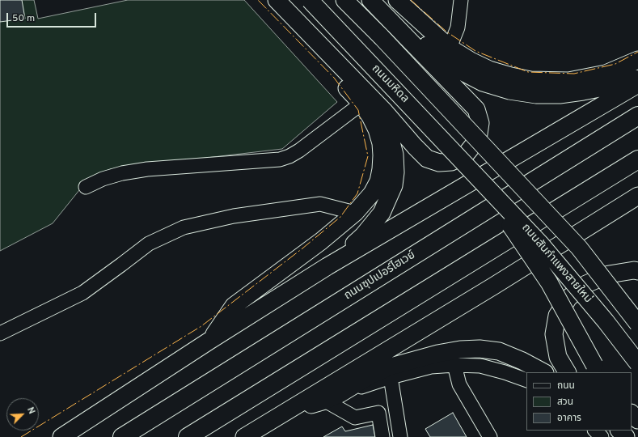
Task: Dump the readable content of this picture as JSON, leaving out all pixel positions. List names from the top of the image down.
{
  "streets": {
    "highway": ["ถนนซุปเปอร์ไฮเวย์"],
    "main road": ["ถนนมหิดล", "ถนนสันกำแพงสายใหม่"]
  },
  "crossings": [
    ["ถนนมหิดล", "ถนนสันกำแพงสายใหม่"]
  ],
  "legend": ["ถนน", "สวน", "อาคาร"],
  "scale_bar": "50 m",
  "north": "top right"
}
